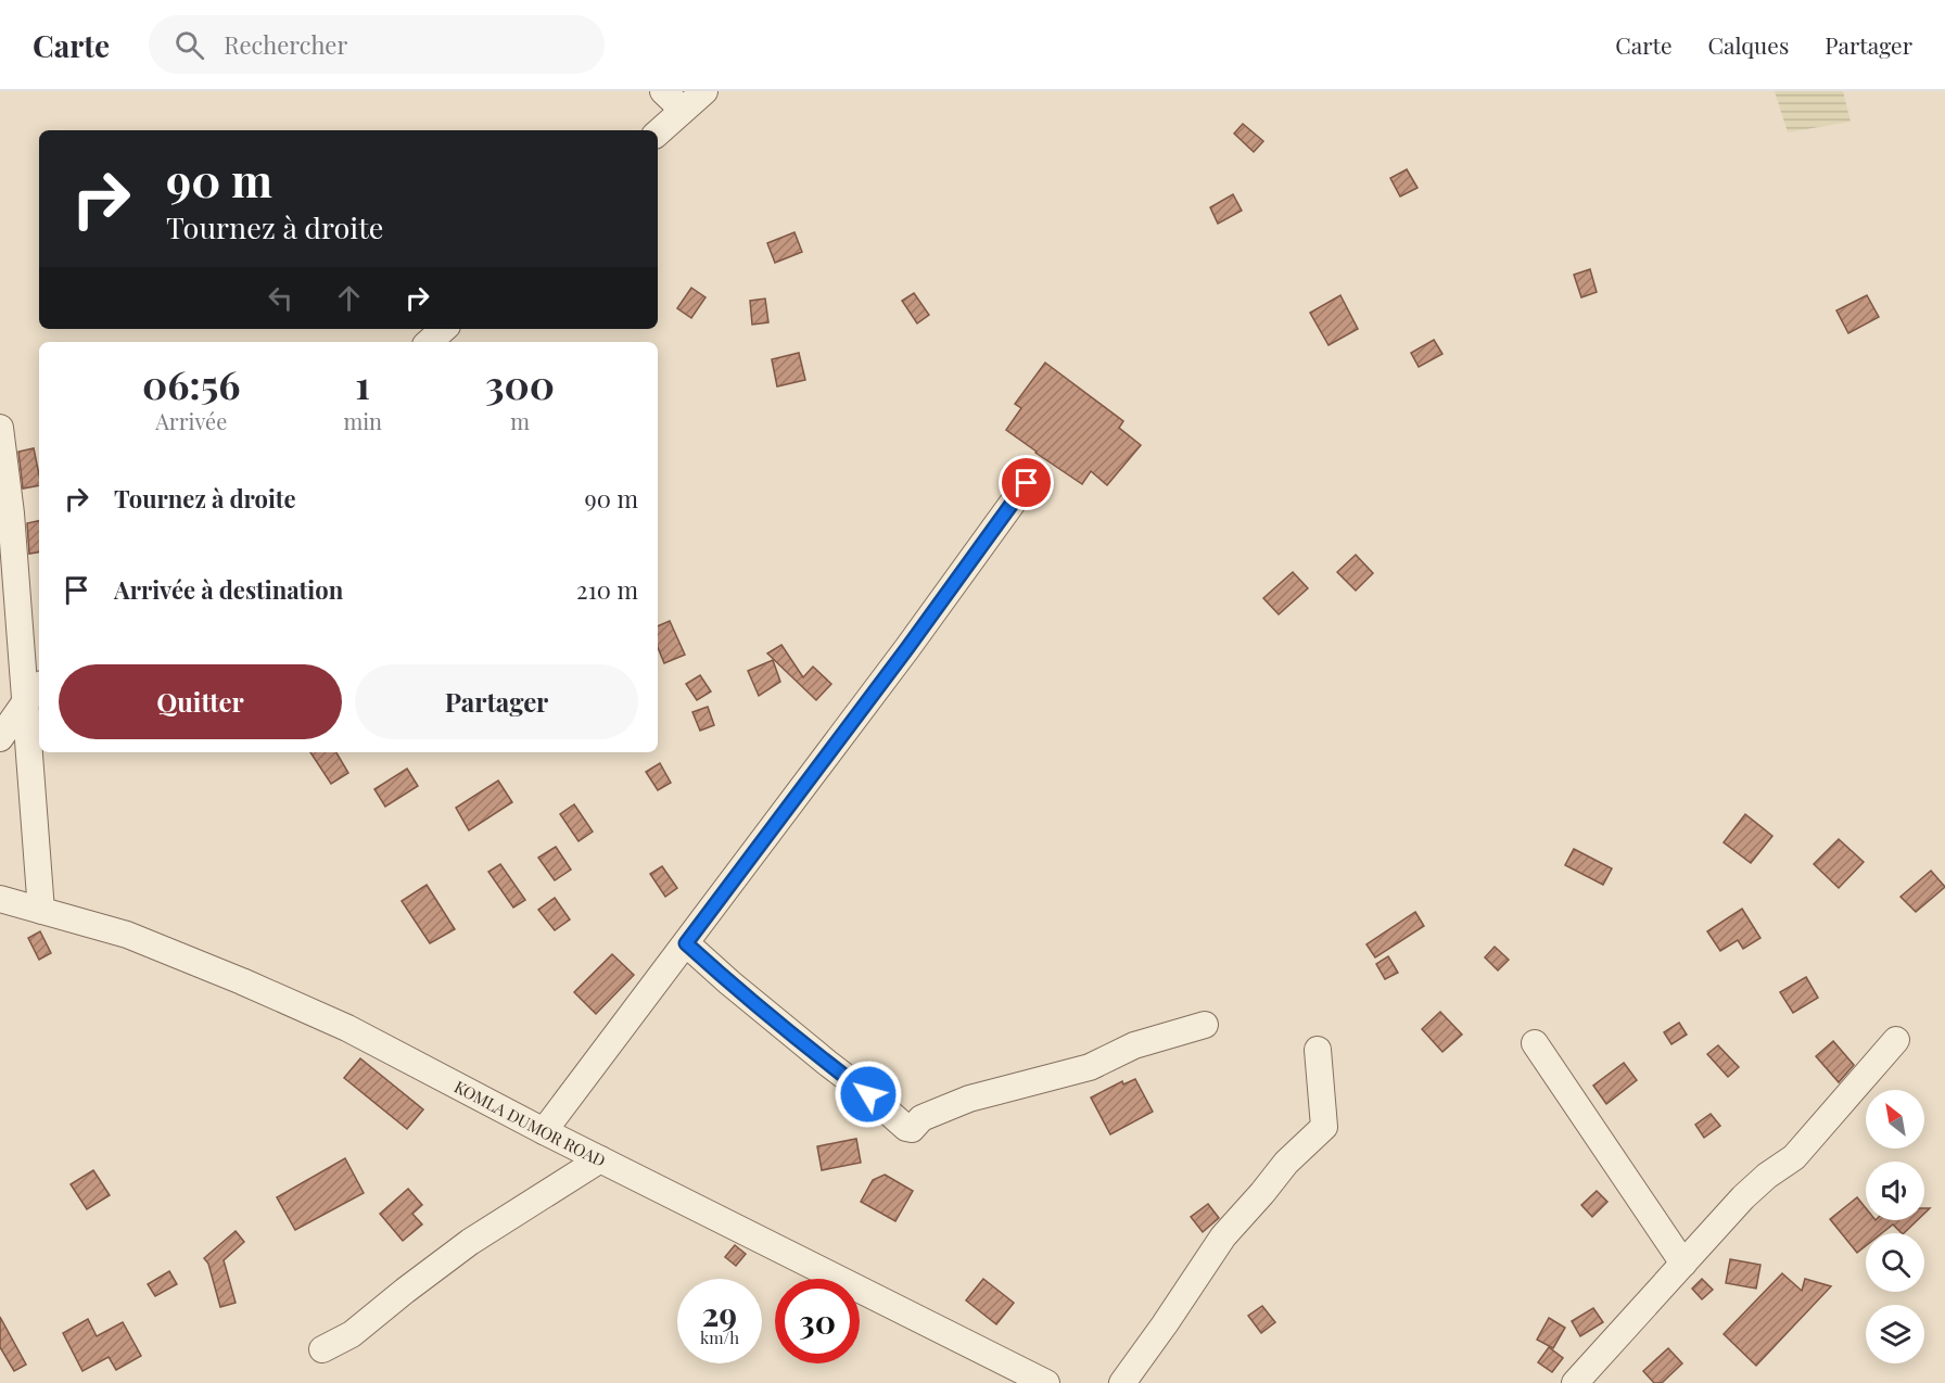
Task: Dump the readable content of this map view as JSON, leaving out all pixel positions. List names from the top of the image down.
{
  "streets": {
    "street": ["KOMLA DUMOR ROAD"]
  },
  "north": "top left",
  "page": {
    "header": "Carte",
    "search": "Rechercher",
    "nav": ["Carte", "Calques", "Partager"],
    "turn": ["90 m", "Tournez à droite"],
    "eta": [
      "06:56",
      "Arrivée",
      "1",
      "min",
      "300",
      "m"
    ],
    "list": [
      {
        "name": "Tournez à droite",
        "value": "90 m"
      },
      {
        "name": "Arrivée à destination",
        "value": "210 m"
      }
    ],
    "buttons": ["Quitter", "Partager"],
    "speed": "29 km/h",
    "limit": "30"
  }
}
